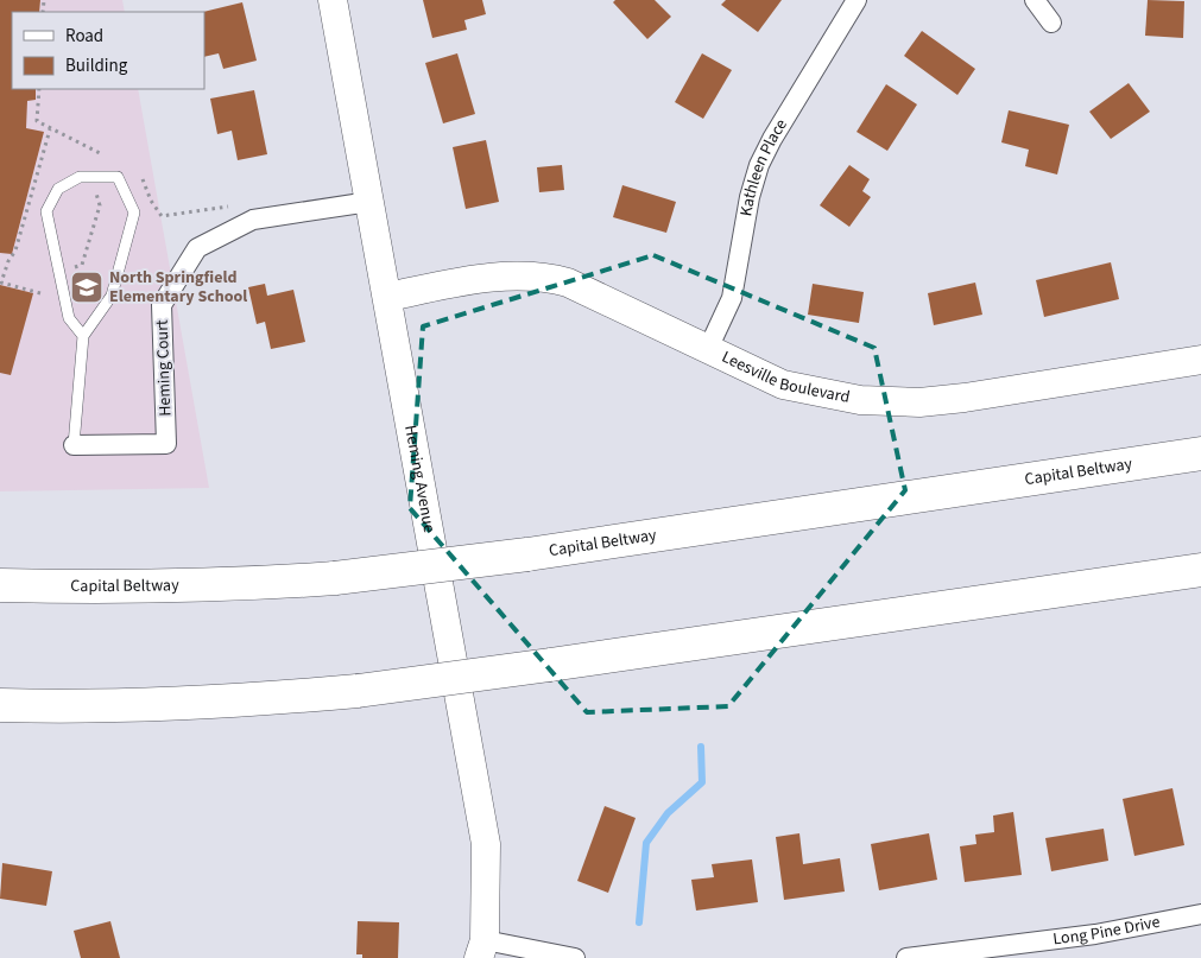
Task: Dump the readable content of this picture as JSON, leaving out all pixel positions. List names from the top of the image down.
{
  "streets": {
    "highway": ["Capital Beltway"],
    "street": [
      "Kathleen Place",
      "Heming Court",
      "Leesville Boulevard",
      "Heming Avenue",
      "Long Pine Drive"
    ]
  },
  "crossings": [
    ["Kathleen Place", "Leesville Boulevard"],
    ["Heming Court", "Heming Avenue"],
    ["Leesville Boulevard", "Heming Avenue"]
  ],
  "places": {
    "school or university": ["North Springfield Elementary School"]
  },
  "legend": ["Road", "Building"]
}
